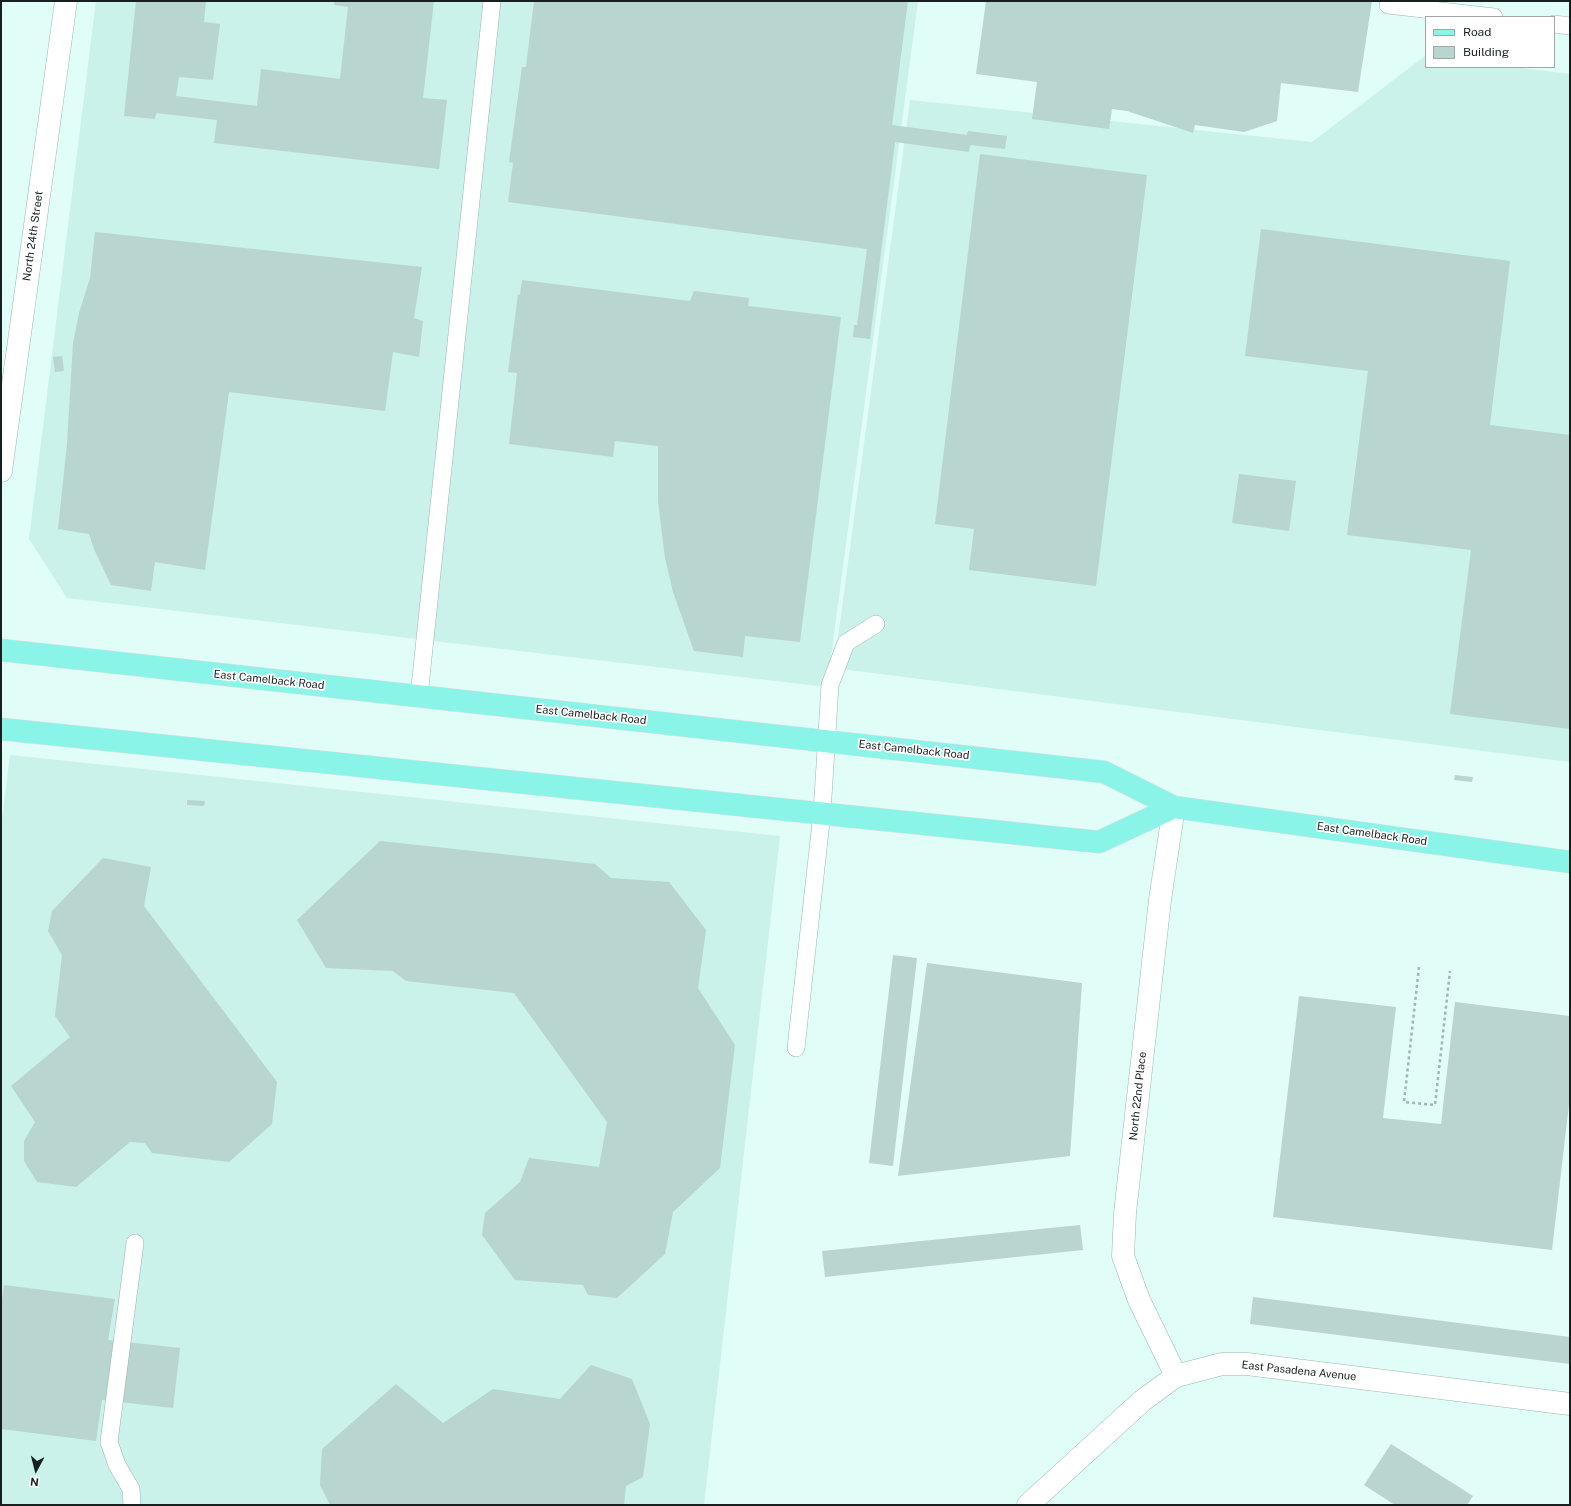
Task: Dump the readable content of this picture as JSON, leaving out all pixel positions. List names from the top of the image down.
{
  "streets": {
    "main road": ["East Camelback Road"],
    "street": ["North 24th Street", "North 22nd Place", "East Pasadena Avenue"]
  },
  "crossings": [
    ["East Camelback Road", "North 22nd Place"],
    ["North 22nd Place", "East Pasadena Avenue"]
  ],
  "legend": ["Road", "Building"],
  "north": "bottom"
}
